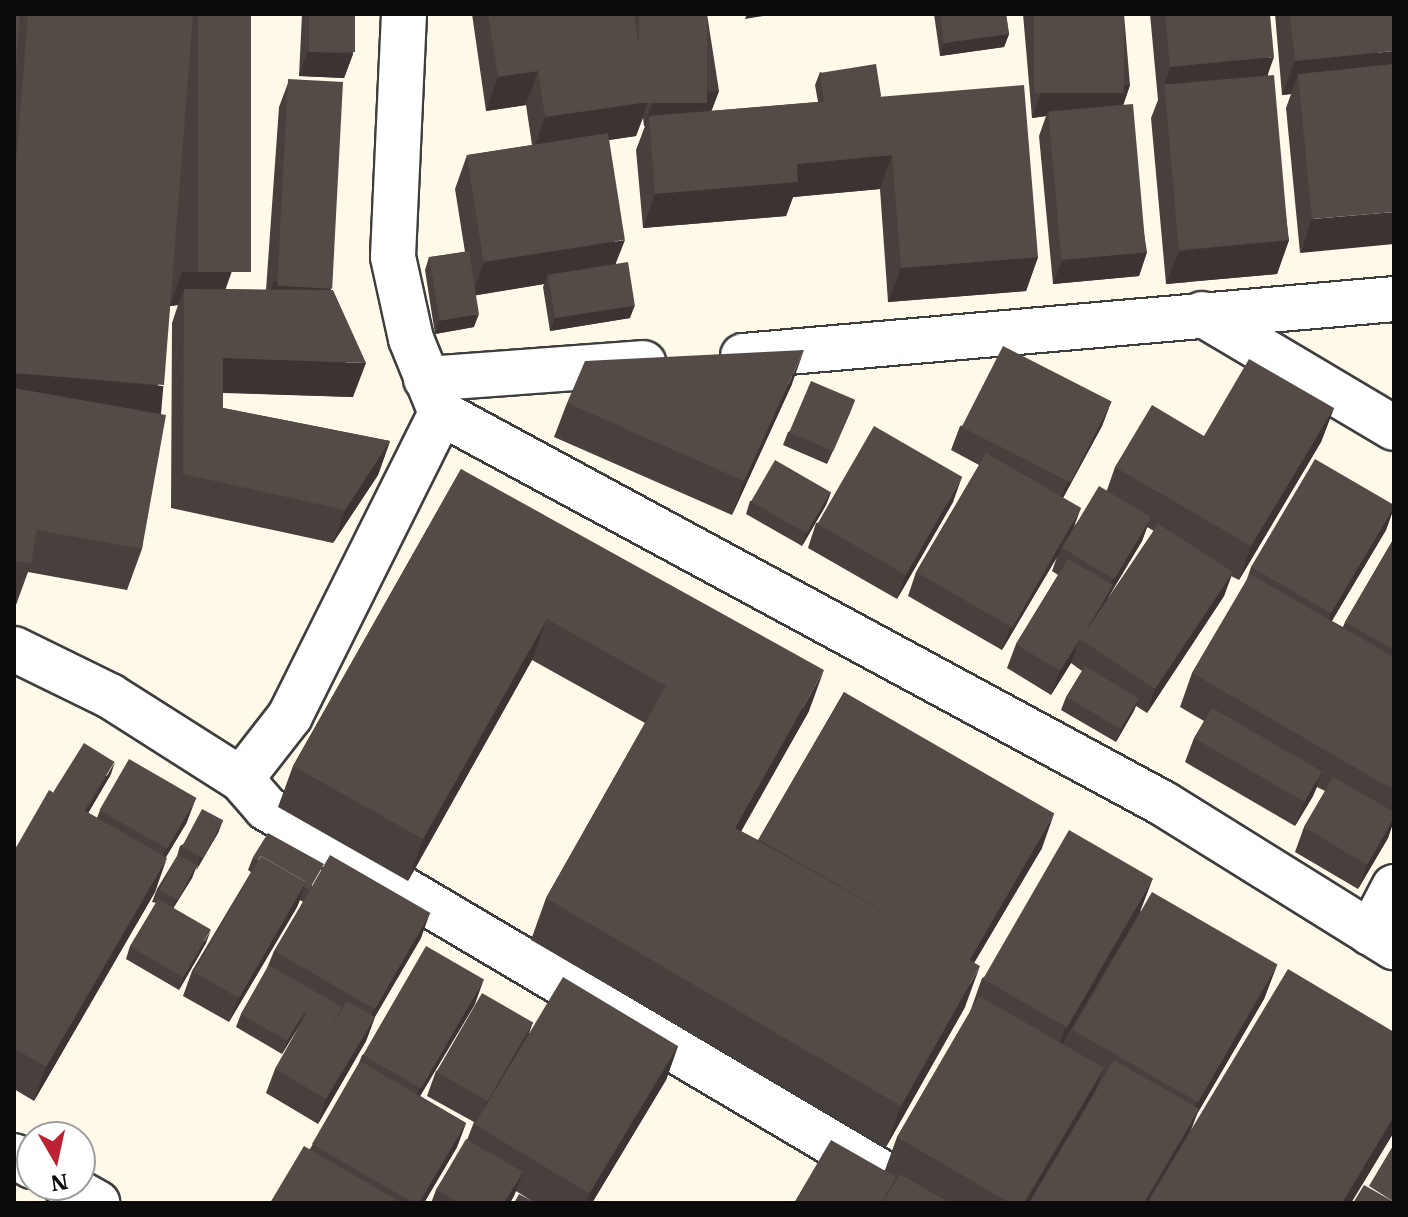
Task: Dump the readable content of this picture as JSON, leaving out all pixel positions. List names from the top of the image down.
{
  "north": "bottom"
}
